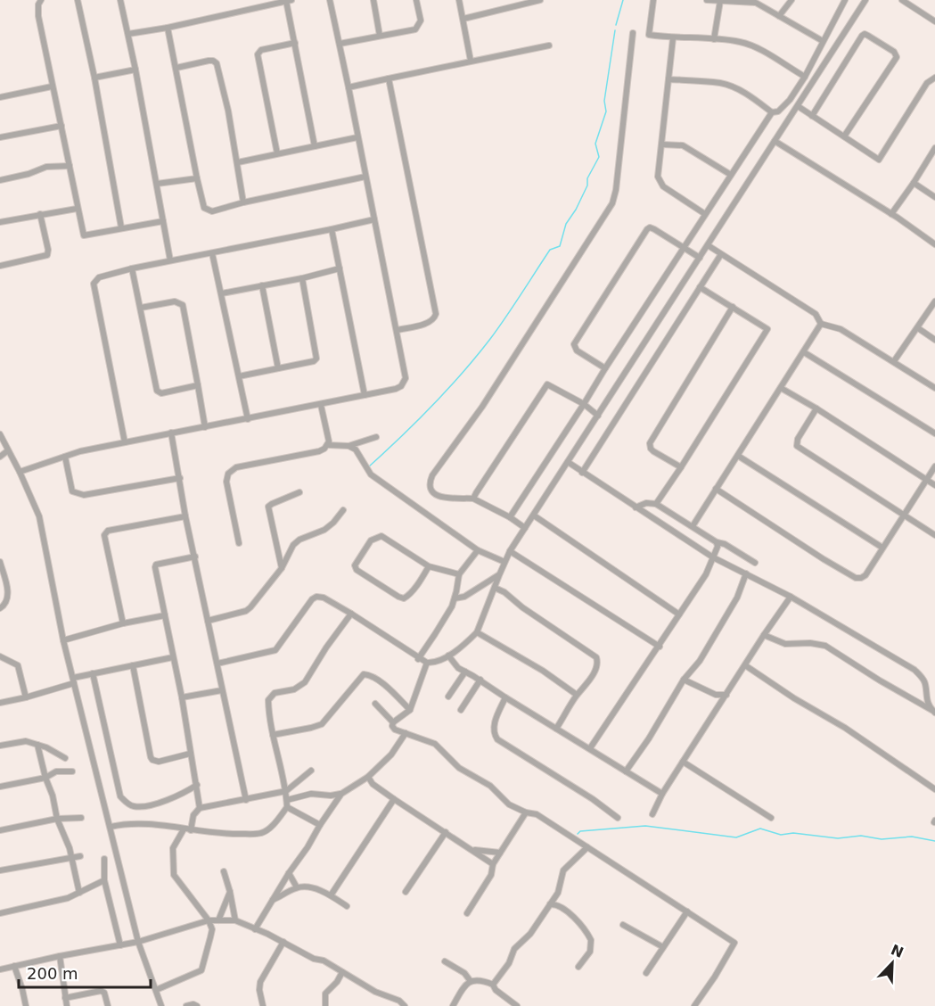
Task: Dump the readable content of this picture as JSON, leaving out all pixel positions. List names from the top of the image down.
{
  "scale_bar": "200 m",
  "north": "top right"
}
